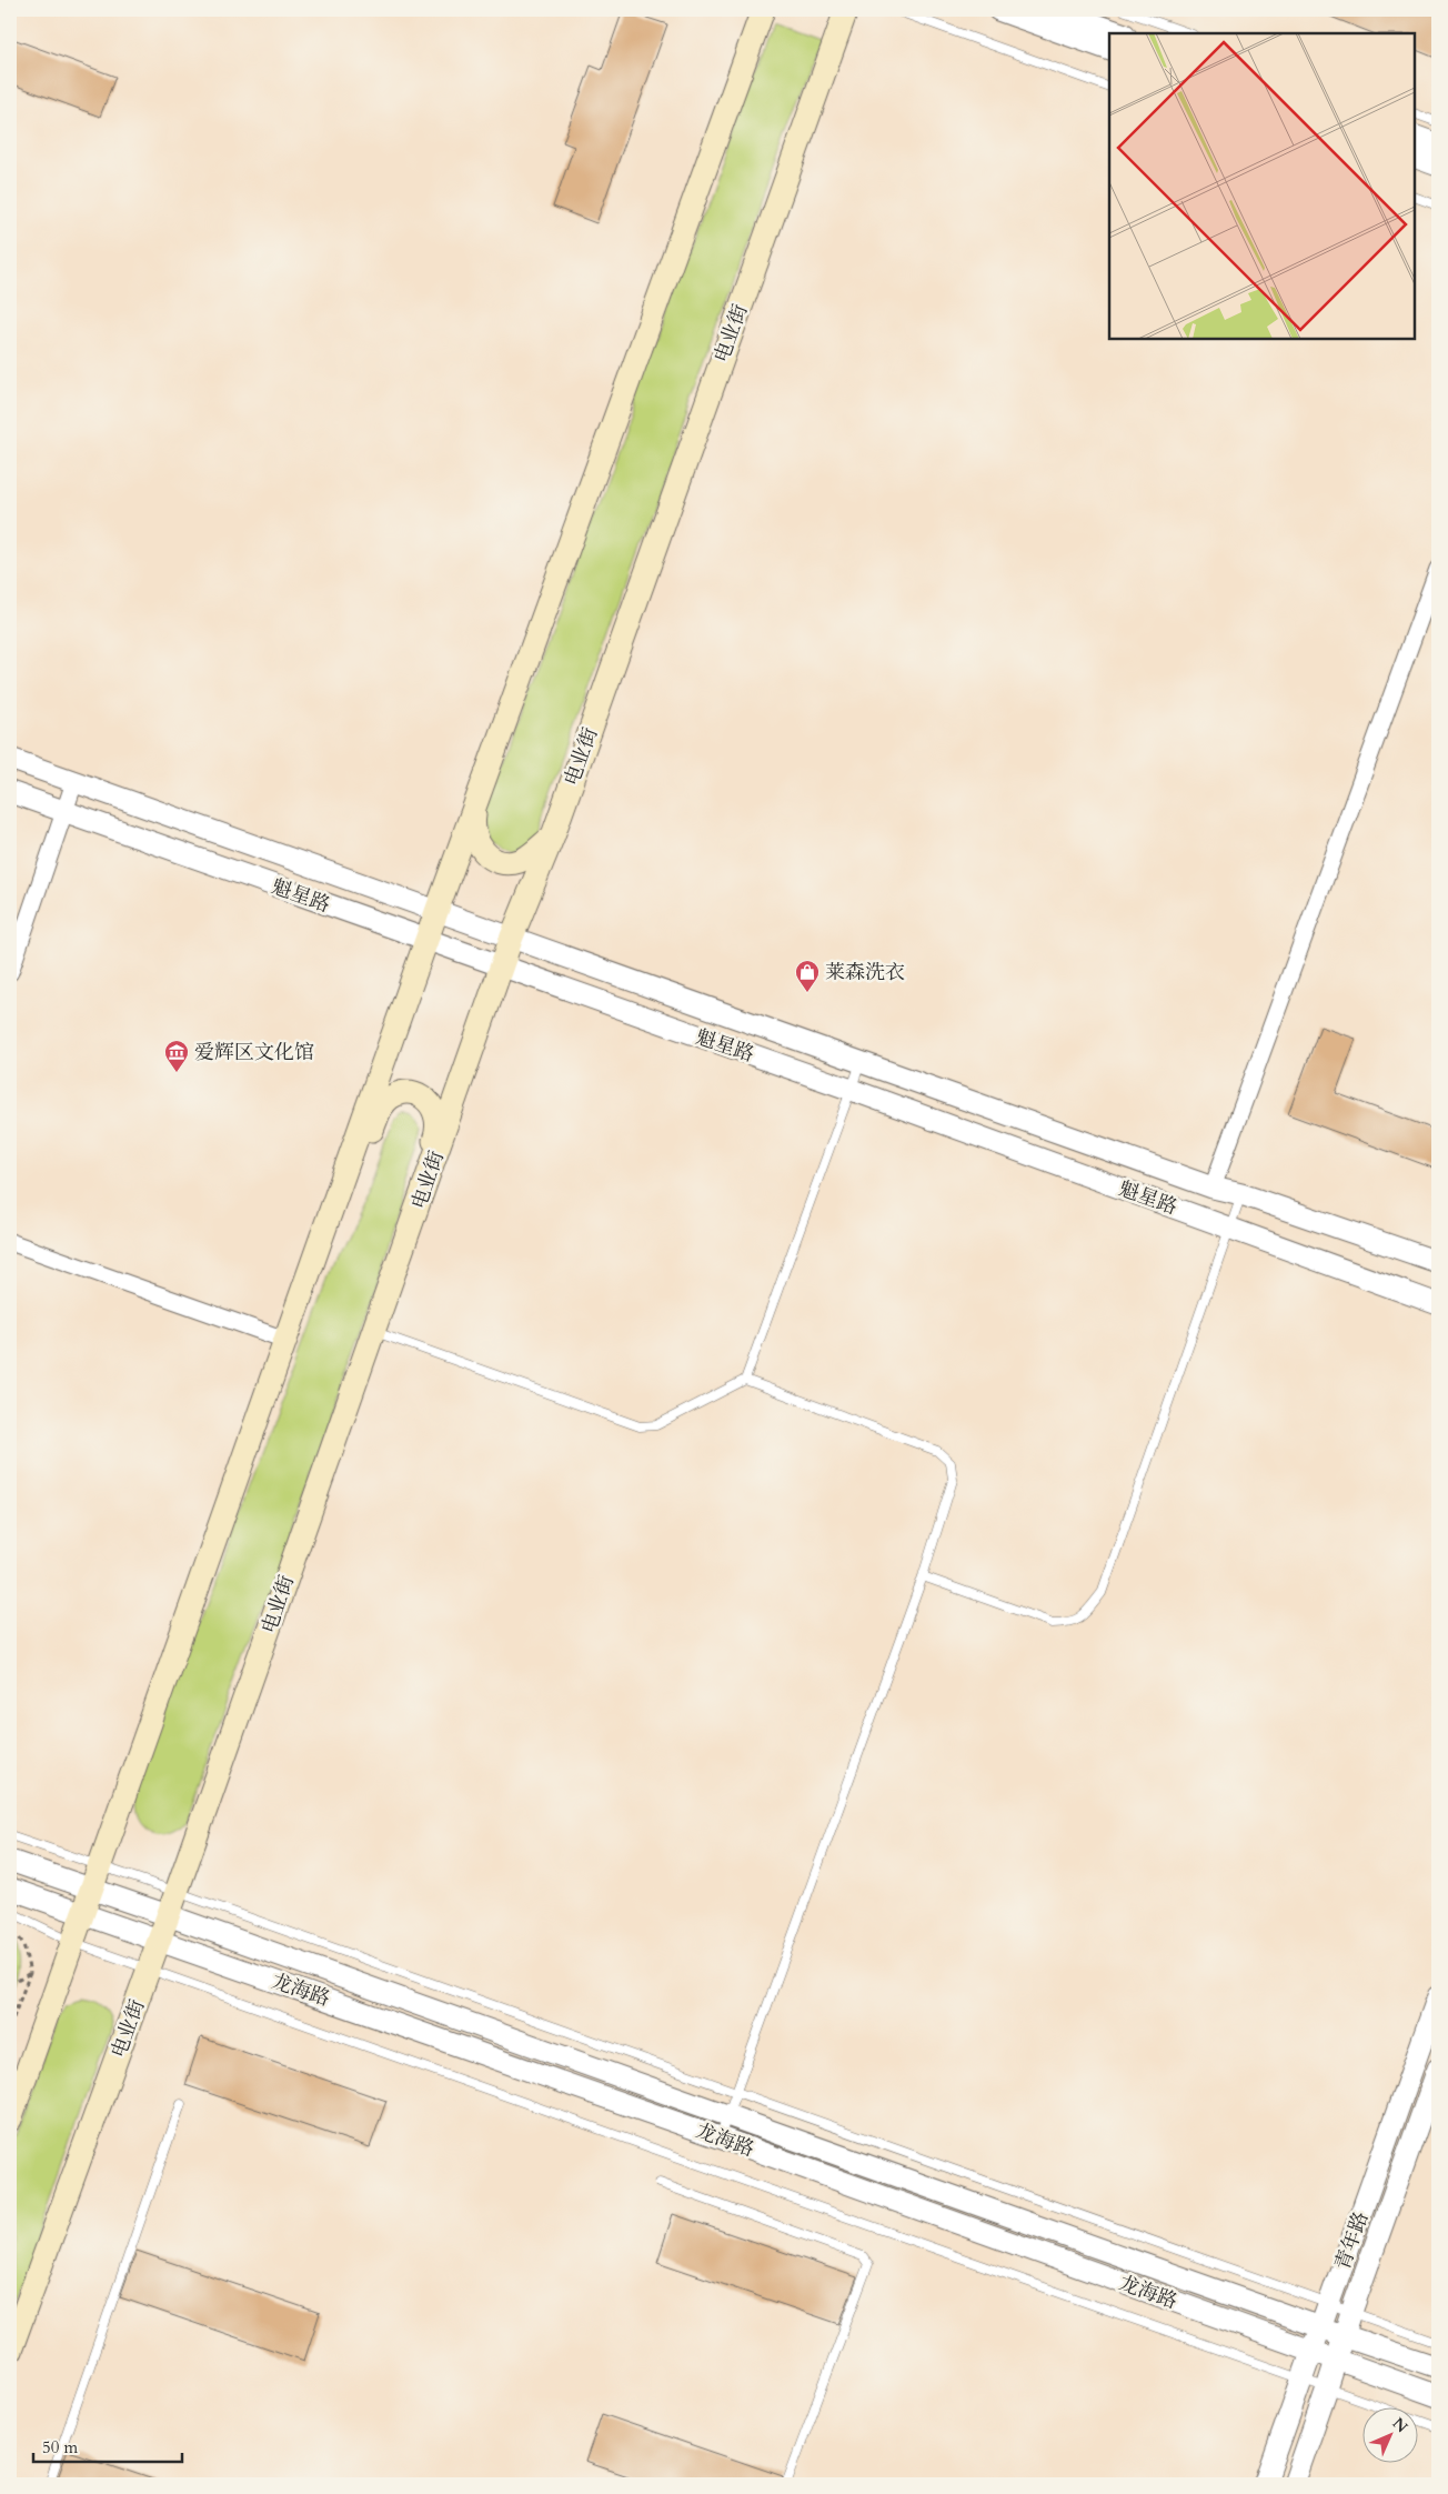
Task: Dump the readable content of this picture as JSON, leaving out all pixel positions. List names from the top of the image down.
{
  "streets": {
    "main road": ["电业街"],
    "street": ["魁星路", "龙海路", "青年路"]
  },
  "crossings": [
    ["电业街", "魁星路"],
    ["电业街", "龙海路"],
    ["龙海路", "青年路"]
  ],
  "places": {
    "shop": ["莱森洗衣"],
    "museum": ["爱辉区文化馆"]
  },
  "scale_bar": "50 m",
  "north": "top right"
}
